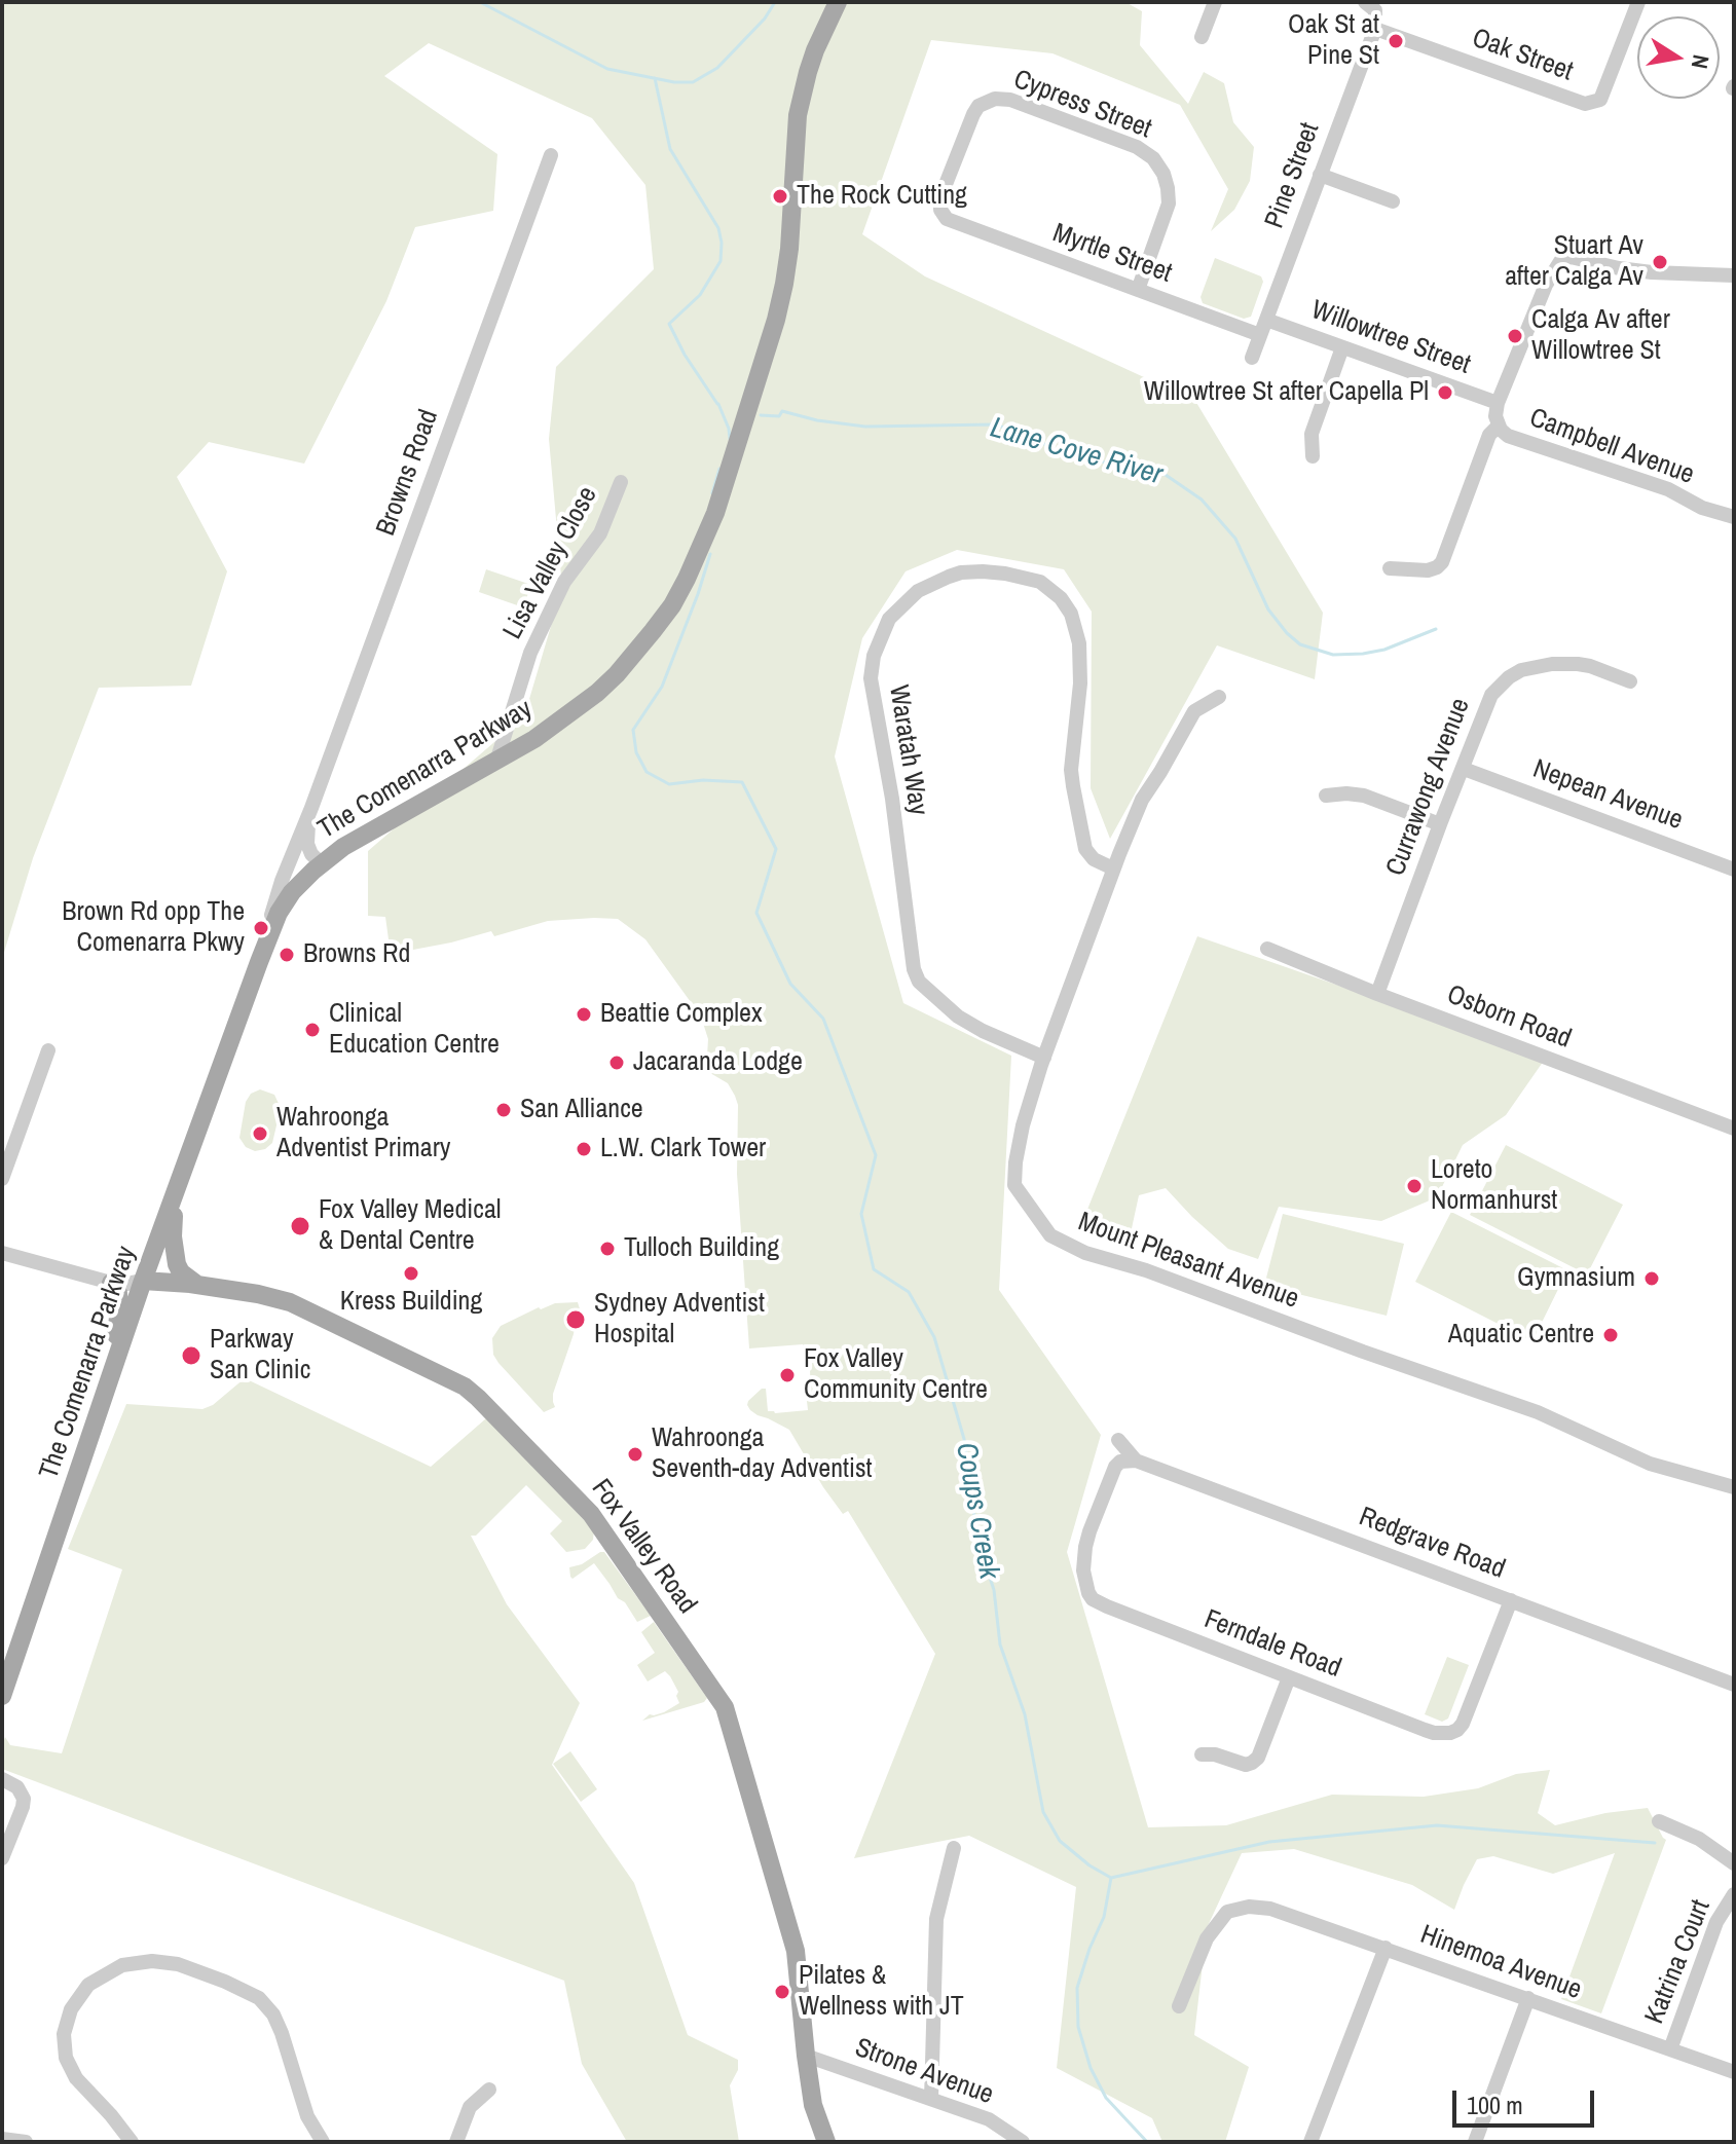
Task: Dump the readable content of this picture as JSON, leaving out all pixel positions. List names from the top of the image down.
{
  "streets": {
    "main road": ["The Comenarra Parkway", "Fox Valley Road"],
    "street": [
      "Oak Street",
      "Cypress Street",
      "Pine Street",
      "Myrtle Street",
      "Willowtree Street",
      "Campbell Avenue",
      "Browns Road",
      "Lisa Valley Close",
      "Waratah Way",
      "Currawong Avenue",
      "Nepean Avenue",
      "Osborn Road",
      "Mount Pleasant Avenue",
      "Redgrave Road",
      "Ferndale Road",
      "Katrina Court",
      "Hinemoa Avenue",
      "Strone Avenue"
    ]
  },
  "crossings": [
    ["Oak Street", "Pine Street"],
    ["Cypress Street", "Myrtle Street"],
    ["Pine Street", "Myrtle Street"],
    ["Pine Street", "Willowtree Street"],
    ["Willowtree Street", "Campbell Avenue"],
    ["Browns Road", "The Comenarra Parkway"],
    ["Lisa Valley Close", "The Comenarra Parkway"],
    ["Waratah Way", "Mount Pleasant Avenue"],
    ["The Comenarra Parkway", "Fox Valley Road"],
    ["Currawong Avenue", "Nepean Avenue"],
    ["Currawong Avenue", "Osborn Road"],
    ["Redgrave Road", "Ferndale Road"],
    ["Fox Valley Road", "Strone Avenue"],
    ["Katrina Court", "Hinemoa Avenue"]
  ],
  "water": ["Lane Cove River", "Coups Creek"],
  "places": [
    "Oak St at Pine St",
    "The Rock Cutting",
    "Stuart Av after Calga Av",
    "Calga Av after Willowtree St",
    "Willowtree St after Capella Pl",
    "Brown Rd opp The Comenarra Pkwy",
    "Browns Rd",
    "Beattie Complex",
    "Clinical Education Centre",
    "Jacaranda Lodge",
    "San Alliance",
    "Wahroonga Adventist Primary",
    "L.W. Clark Tower",
    "Loreto Normanhurst",
    "Fox Valley Medical & Dental Centre",
    "Tulloch Building",
    "Kress Building",
    "Gymnasium",
    "Sydney Adventist Hospital",
    "Aquatic Centre",
    "Parkway San Clinic",
    "Fox Valley Community Centre",
    "Wahroonga Seventh-day Adventist",
    "Pilates & Wellness with JT"
  ],
  "scale_bar": "100 m",
  "north": "right"
}
